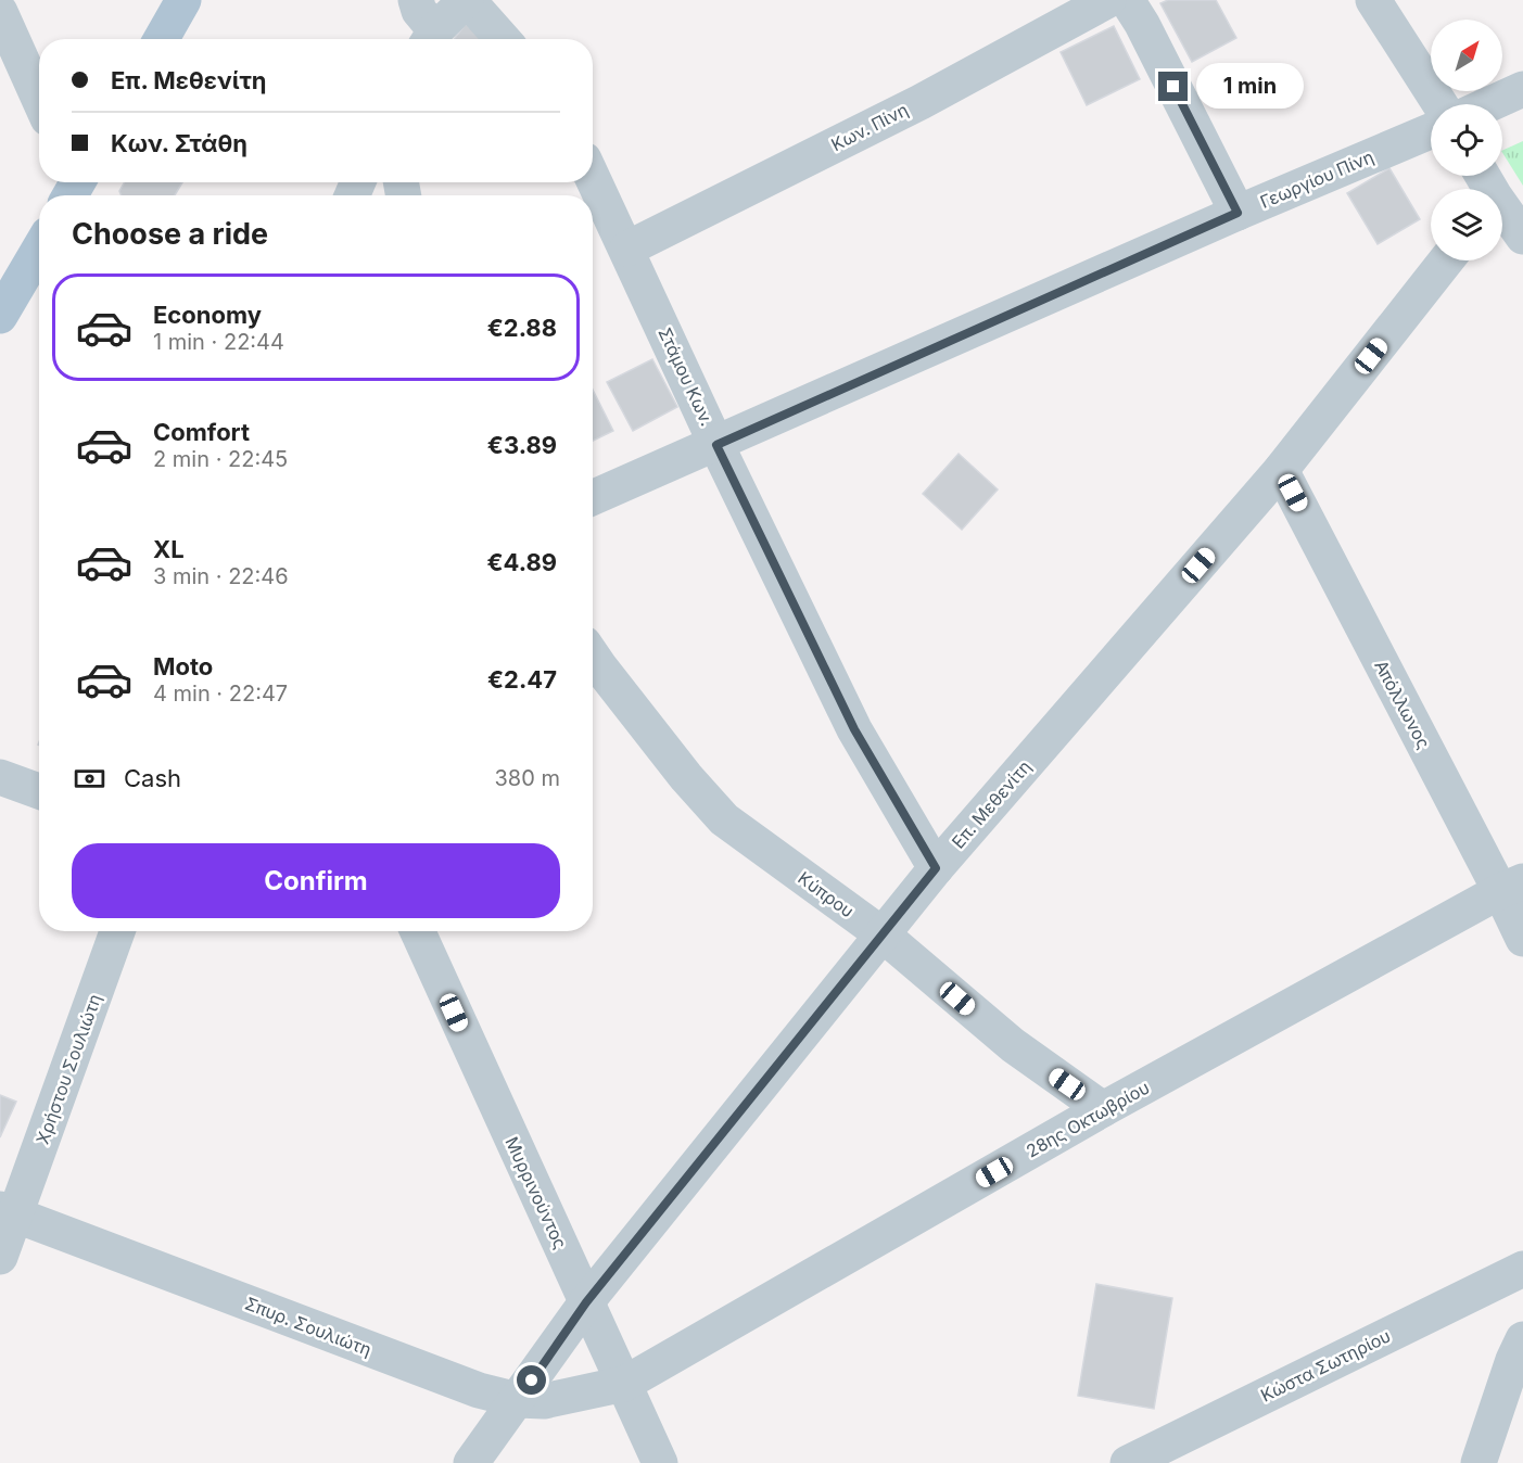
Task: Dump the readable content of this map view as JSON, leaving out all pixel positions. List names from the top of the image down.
{
  "streets": {
    "street": [
      "Κων. Πίνη",
      "Γεωργίου Πίνη",
      "Στάμου Κων.",
      "Απόλλωνος",
      "Επ. Μεθενίτη",
      "Κύπρου",
      "Χρήστου Σουλιώτη",
      "28ης Οκτωβρίου",
      "Μυρρινούντος",
      "Σπυρ. Σουλιώτη",
      "Κώστα Σωτηρίου"
    ]
  },
  "crossings": [
    ["Κων. Πίνη", "Στάμου Κων."],
    ["Γεωργίου Πίνη", "Στάμου Κων."],
    ["Στάμου Κων.", "Επ. Μεθενίτη"],
    ["Απόλλωνος", "Επ. Μεθενίτη"],
    ["Απόλλωνος", "28ης Οκτωβρίου"],
    ["Επ. Μεθενίτη", "Κύπρου"],
    ["Επ. Μεθενίτη", "Μυρρινούντος"],
    ["Επ. Μεθενίτη", "Σπυρ. Σουλιώτη"],
    ["Κύπρου", "28ης Οκτωβρίου"],
    ["Χρήστου Σουλιώτη", "Σπυρ. Σουλιώτη"],
    ["28ης Οκτωβρίου", "Μυρρινούντος"],
    ["28ης Οκτωβρίου", "Σπυρ. Σουλιώτη"],
    ["Μυρρινούντος", "Σπυρ. Σουλιώτη"]
  ],
  "north": "top right",
  "page": {
    "banner": ["Επ. Μεθενίτη", "Κων. Στάθη"],
    "bubble": "1 min",
    "heading": "Choose a ride",
    "list": [
      {
        "name": "Economy",
        "note": "1 min · 22:44",
        "value": "€2.88"
      },
      {
        "name": "Comfort",
        "note": "2 min · 22:45",
        "value": "€3.89"
      },
      {
        "name": "XL",
        "note": "3 min · 22:46",
        "value": "€4.89"
      },
      {
        "name": "Moto",
        "note": "4 min · 22:47",
        "value": "€2.47"
      }
    ],
    "pay": ["Cash", "380 m"],
    "buttons": "Confirm"
  }
}
